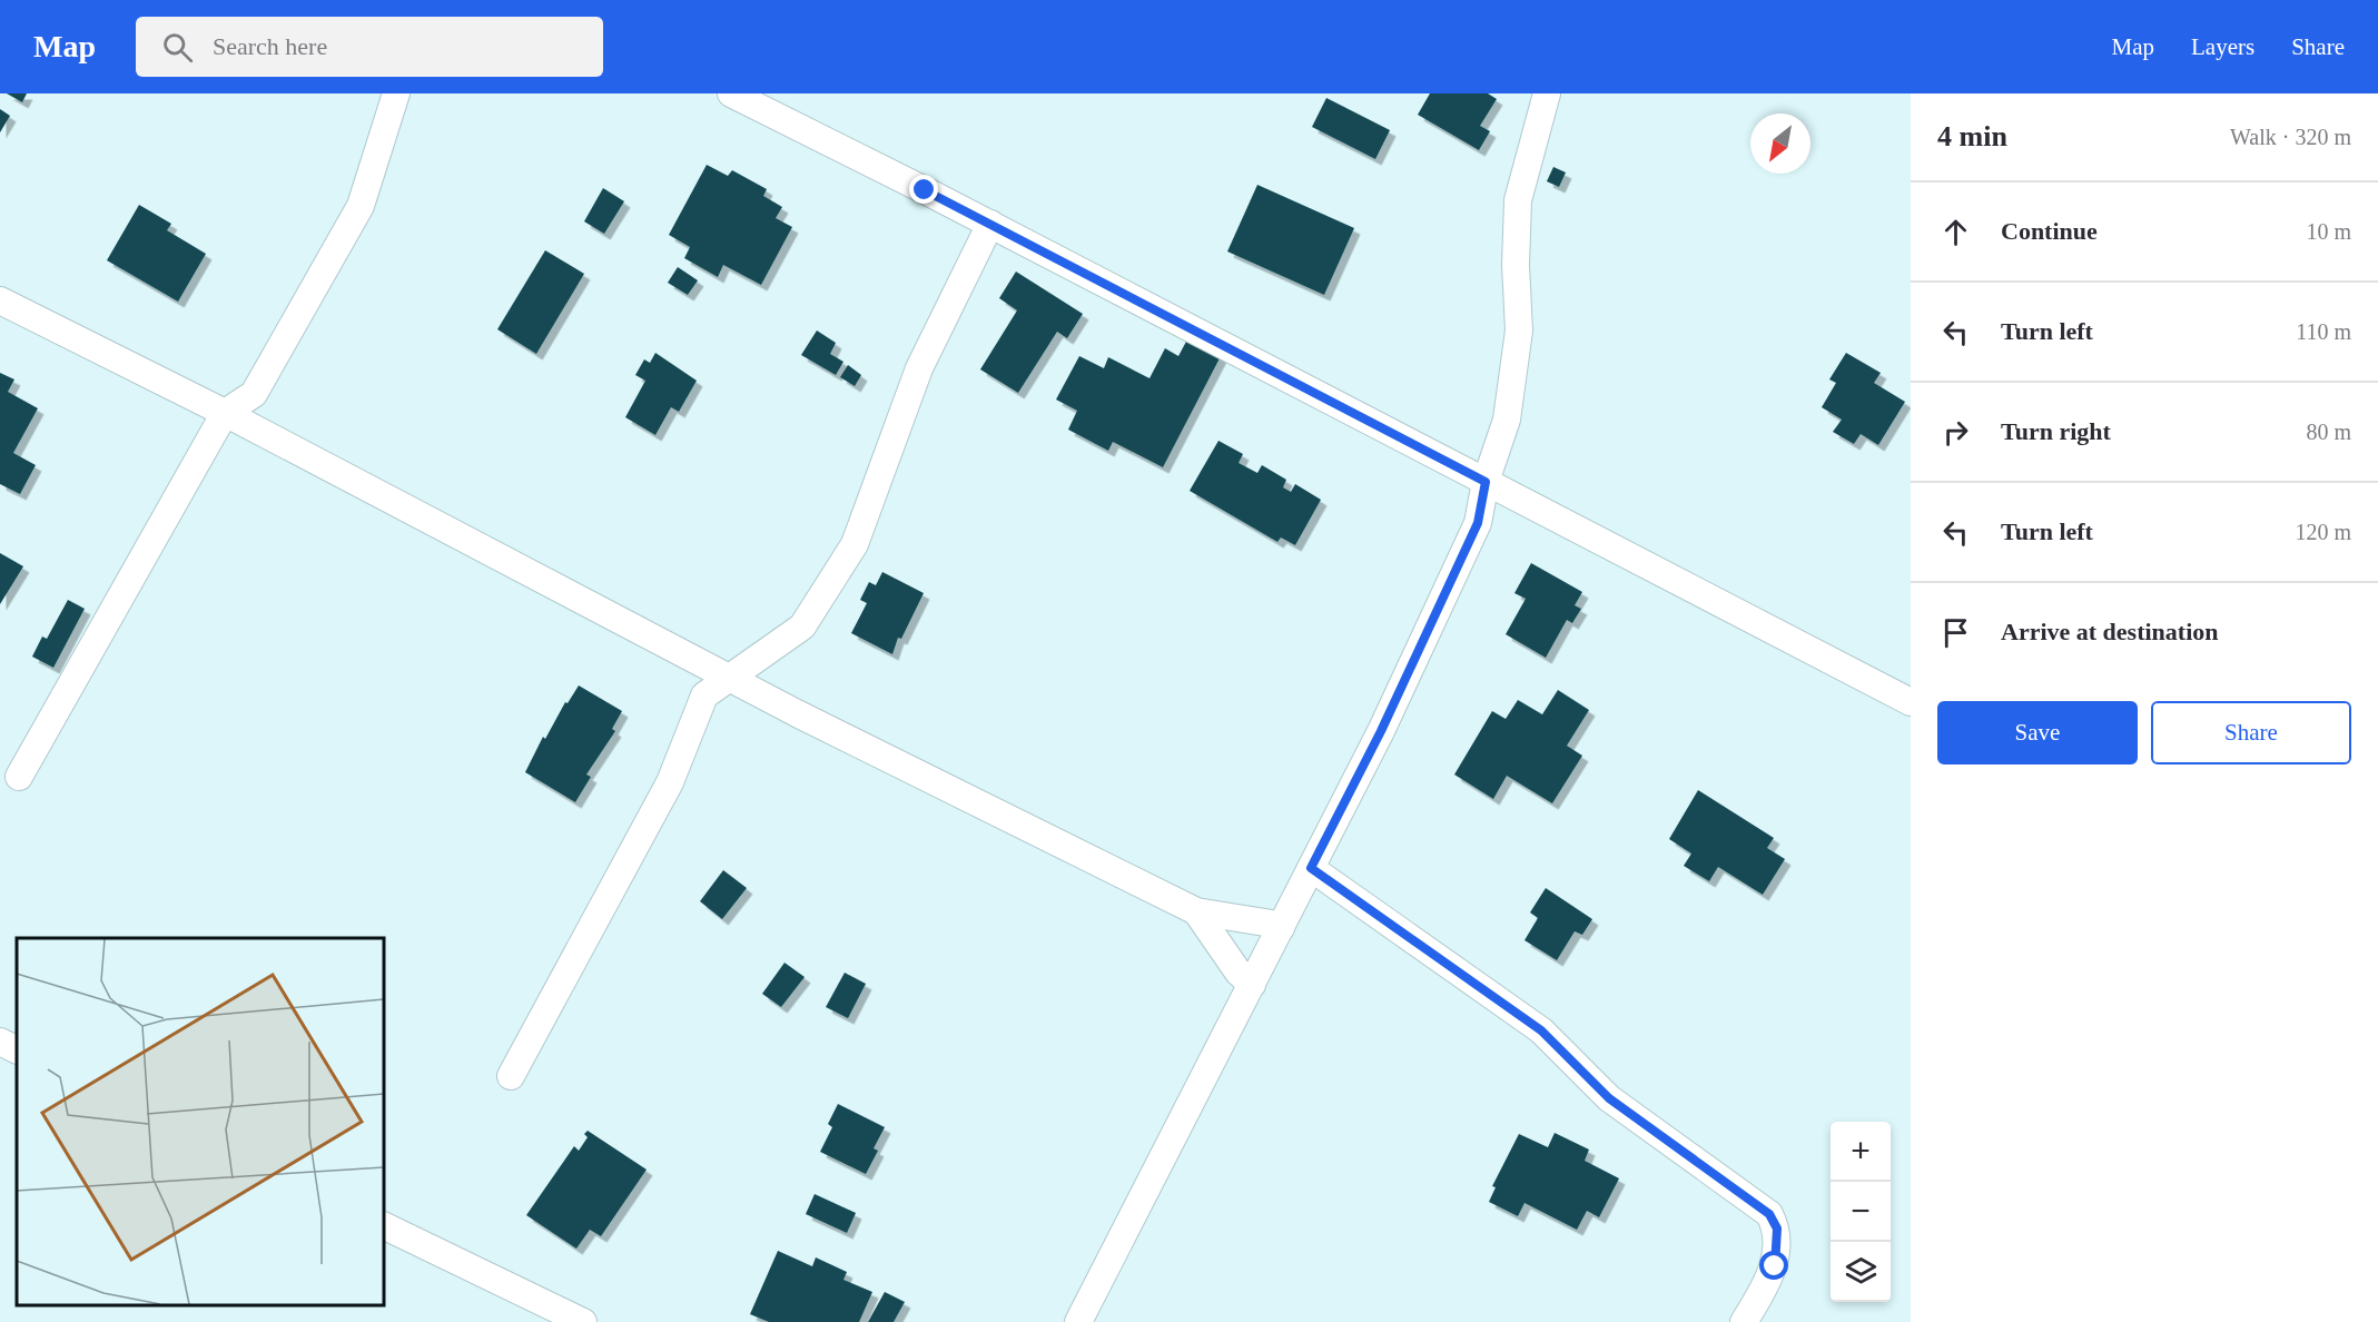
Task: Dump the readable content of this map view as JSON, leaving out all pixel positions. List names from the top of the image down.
{
  "north": "bottom left",
  "page": {
    "header": "Map",
    "search": "Search here",
    "nav": ["Map", "Layers", "Share"],
    "heading": ["4 min", "Walk · 320 m"],
    "list": [
      ["Continue", "10 m"],
      ["Turn left", "110 m"],
      ["Turn right", "80 m"],
      ["Turn left", "120 m"],
      "Arrive at destination"
    ],
    "buttons": ["Save", "Share"],
    "map_buttons": ["+", "−"]
  }
}
